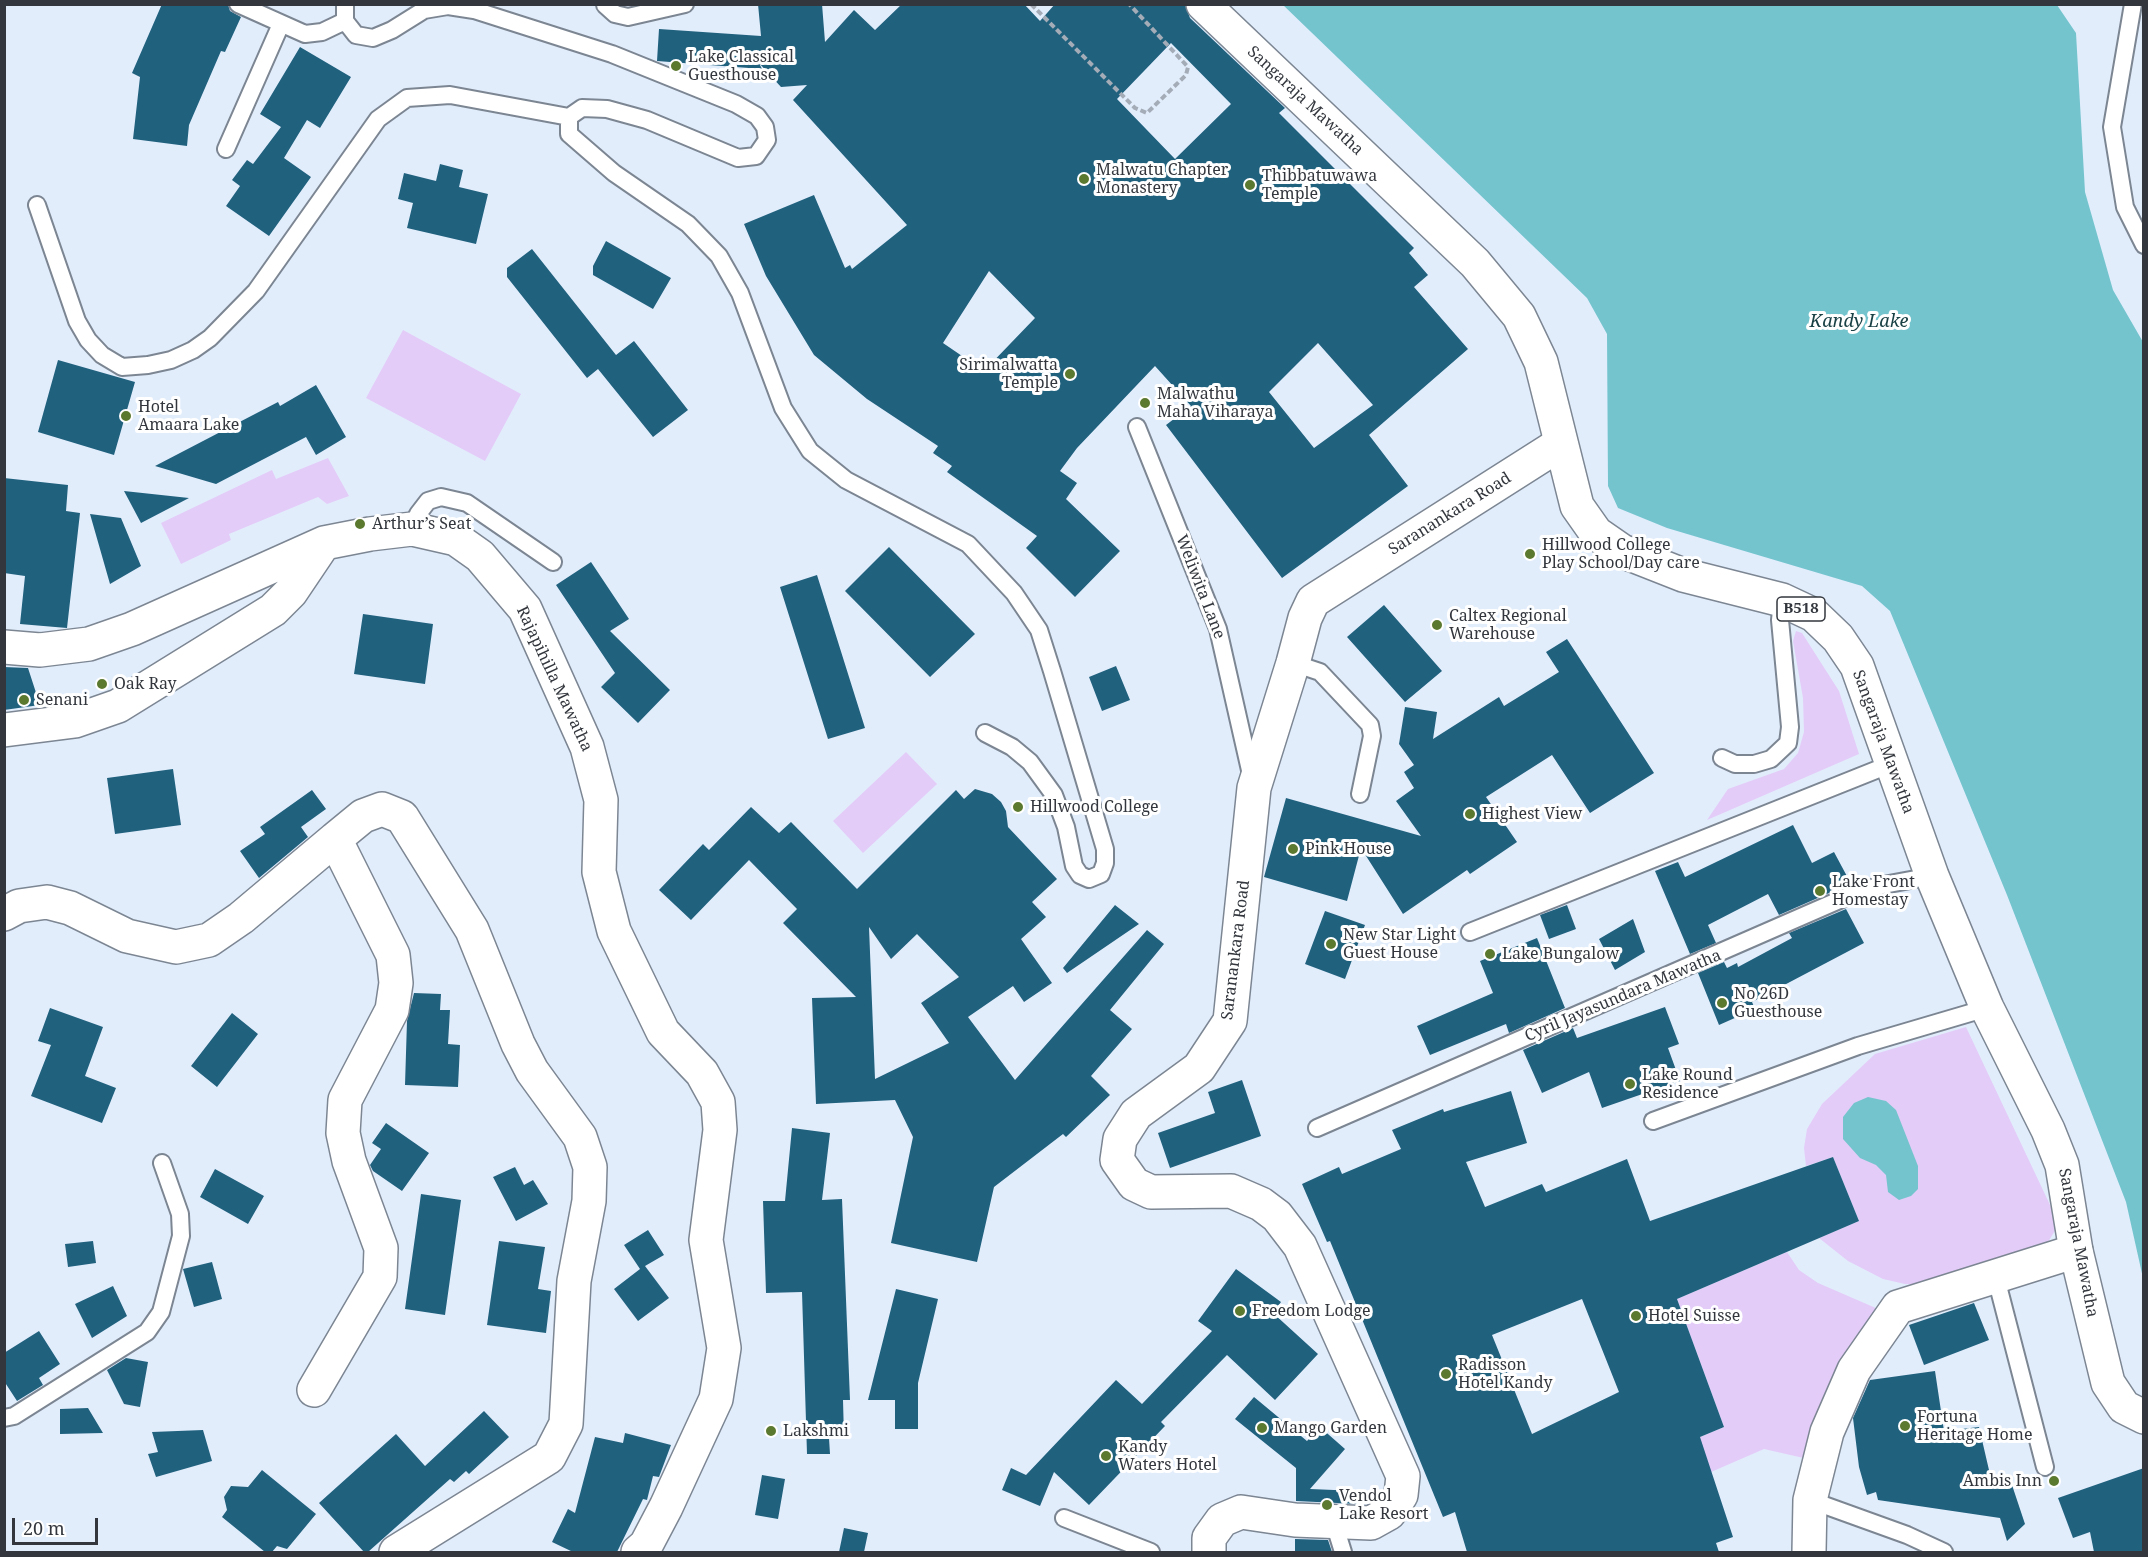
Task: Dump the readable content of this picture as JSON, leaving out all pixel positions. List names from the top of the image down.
{
  "streets": {
    "street": [
      "Sangaraja Mawatha",
      "Saranankara Road",
      "B518",
      "Rajapihilla Mawatha"
    ],
    "lane": ["Weliwita Lane", "Cyril Jayasundara Mawatha"]
  },
  "crossings": [
    ["Sangaraja Mawatha", "Saranankara Road"],
    ["Sangaraja Mawatha", "Cyril Jayasundara Mawatha"],
    ["Saranankara Road", "Weliwita Lane"]
  ],
  "water": ["Kandy Lake"],
  "places": [
    "Lake Classical Guesthouse",
    "Malwatu Chapter Monastery",
    "Thibbatuwawa Temple",
    "Sirimalwatta Temple",
    "Malwathu Maha Viharaya",
    "Hotel Amaara Lake",
    "Arthur’s Seat",
    "Hillwood College Play School/Day care",
    "Caltex Regional Warehouse",
    "Oak Ray",
    "Senani",
    "Hillwood College",
    "Highest View",
    "Pink House",
    "Lake Front Homestay",
    "New Star Light Guest House",
    "Lake Bungalow",
    "No 26D Guesthouse",
    "Lake Round Residence",
    "Freedom Lodge",
    "Hotel Suisse",
    "Radisson Hotel Kandy",
    "Fortuna Heritage Home",
    "Mango Garden",
    "Lakshmi",
    "Kandy Waters Hotel",
    "Ambis Inn",
    "Vendol Lake Resort"
  ],
  "scale_bar": "20 m"
}
